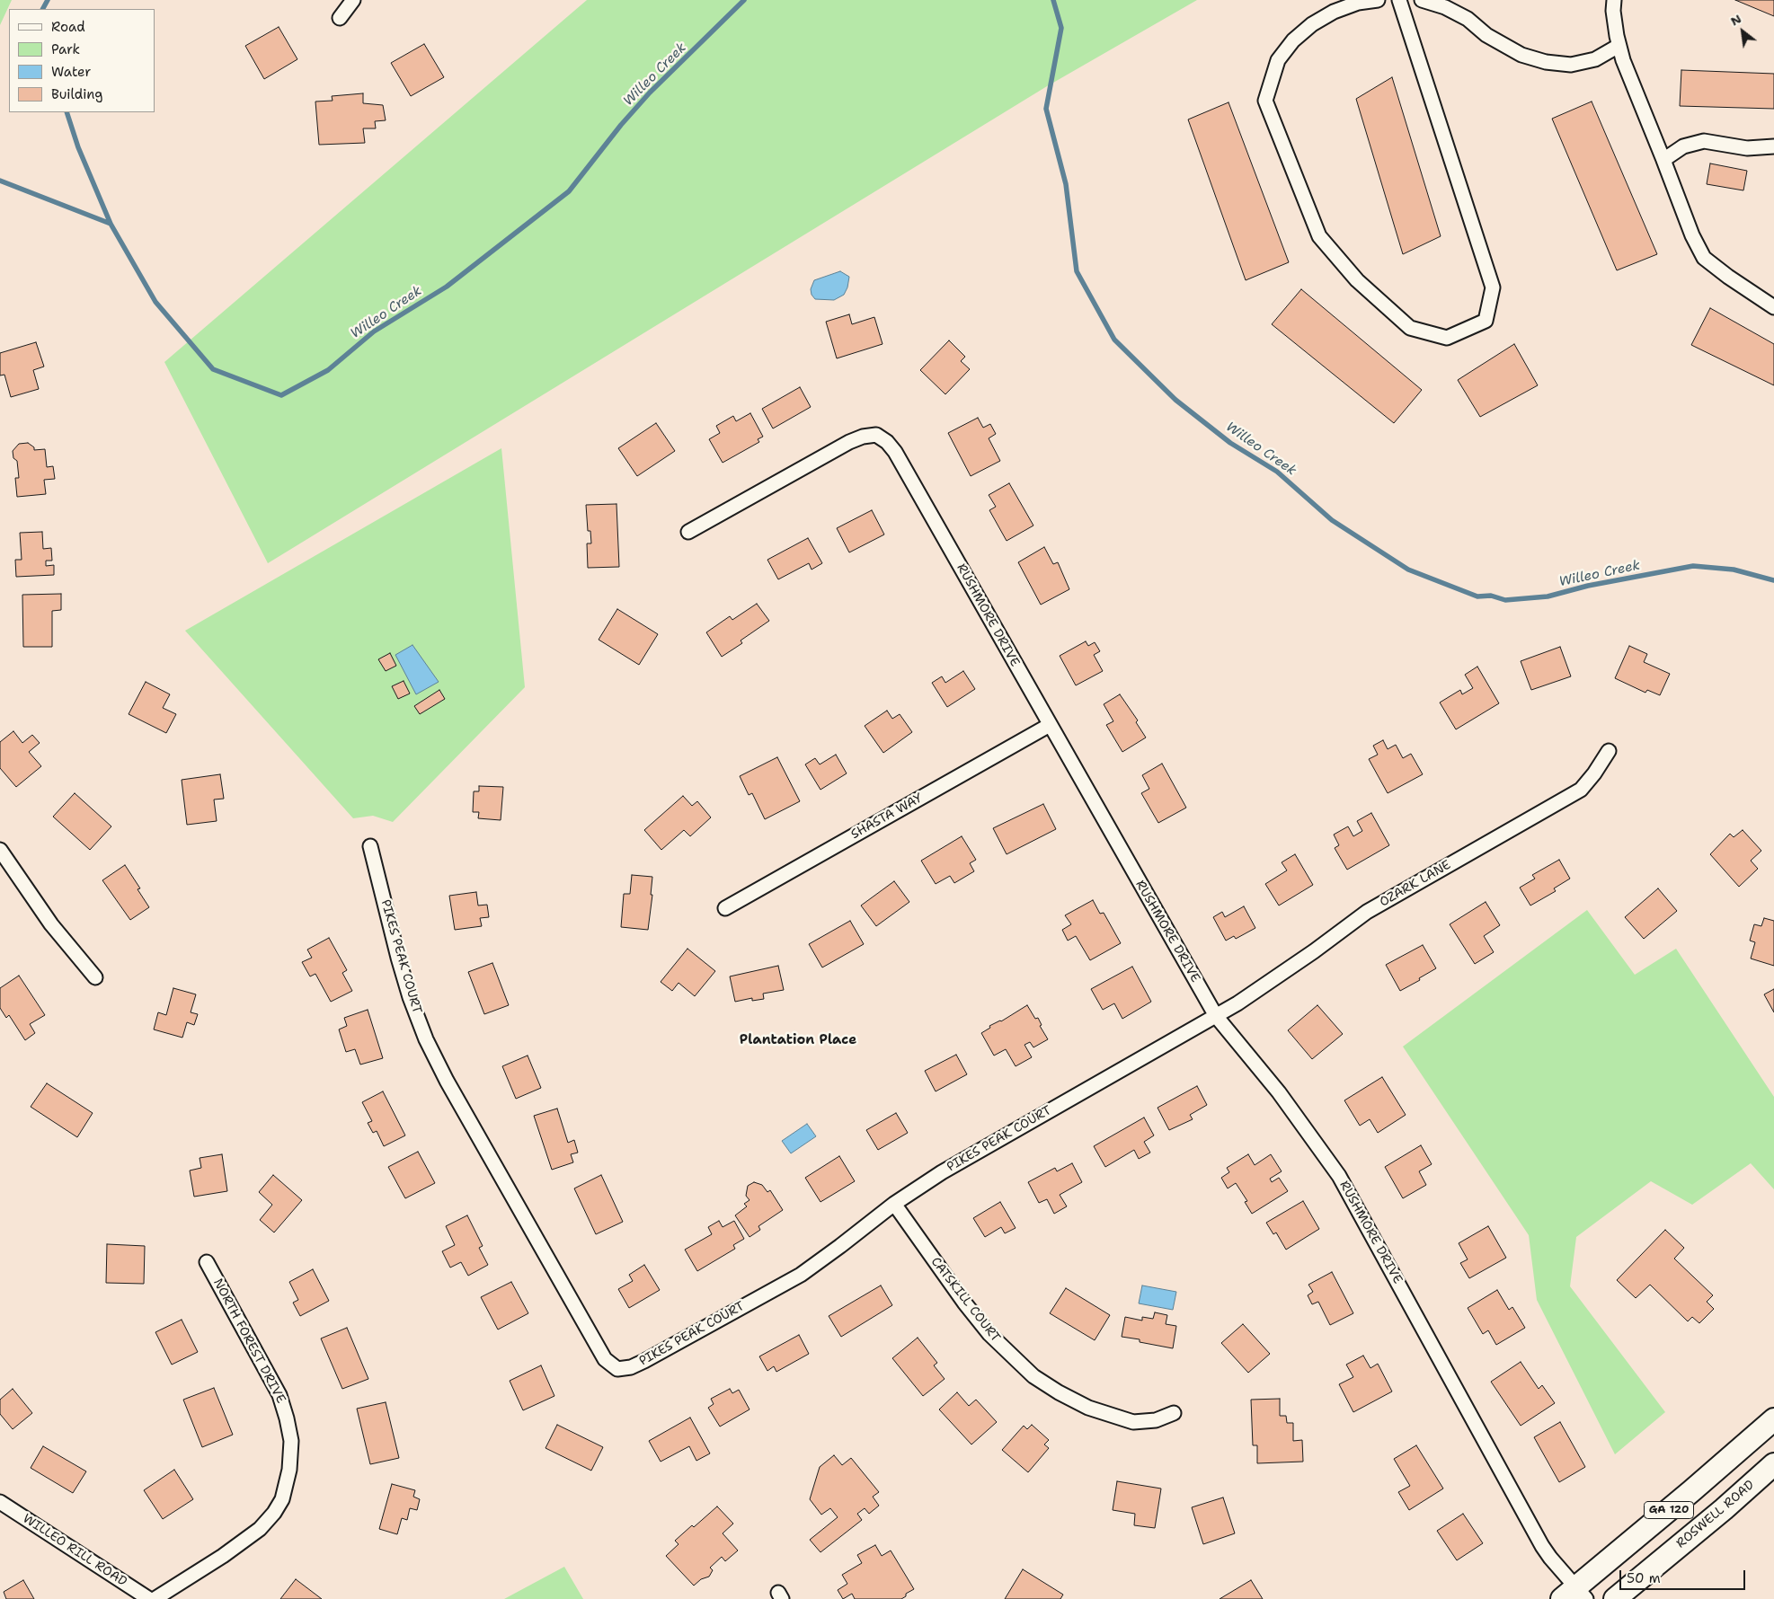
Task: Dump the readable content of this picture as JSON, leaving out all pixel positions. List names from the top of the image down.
{
  "streets": {
    "highway": ["GA 120", "ROSWELL ROAD"],
    "street": [
      "RUSHMORE DRIVE",
      "SHASTA WAY",
      "OZARK LANE",
      "PIKES PEAK COURT",
      "CATSKILL COURT",
      "NORTH FOREST DRIVE",
      "WILLEO RILL ROAD"
    ]
  },
  "crossings": [
    ["RUSHMORE DRIVE", "SHASTA WAY"],
    ["RUSHMORE DRIVE", "OZARK LANE"],
    ["RUSHMORE DRIVE", "PIKES PEAK COURT"],
    ["RUSHMORE DRIVE", "GA 120"],
    ["OZARK LANE", "PIKES PEAK COURT"],
    ["PIKES PEAK COURT", "CATSKILL COURT"]
  ],
  "districts": ["Plantation Place"],
  "water": ["Willeo Creek"],
  "legend": [
    "Road",
    "Park",
    "Water",
    "Building"
  ],
  "scale_bar": "50 m",
  "north": "top left"
}
